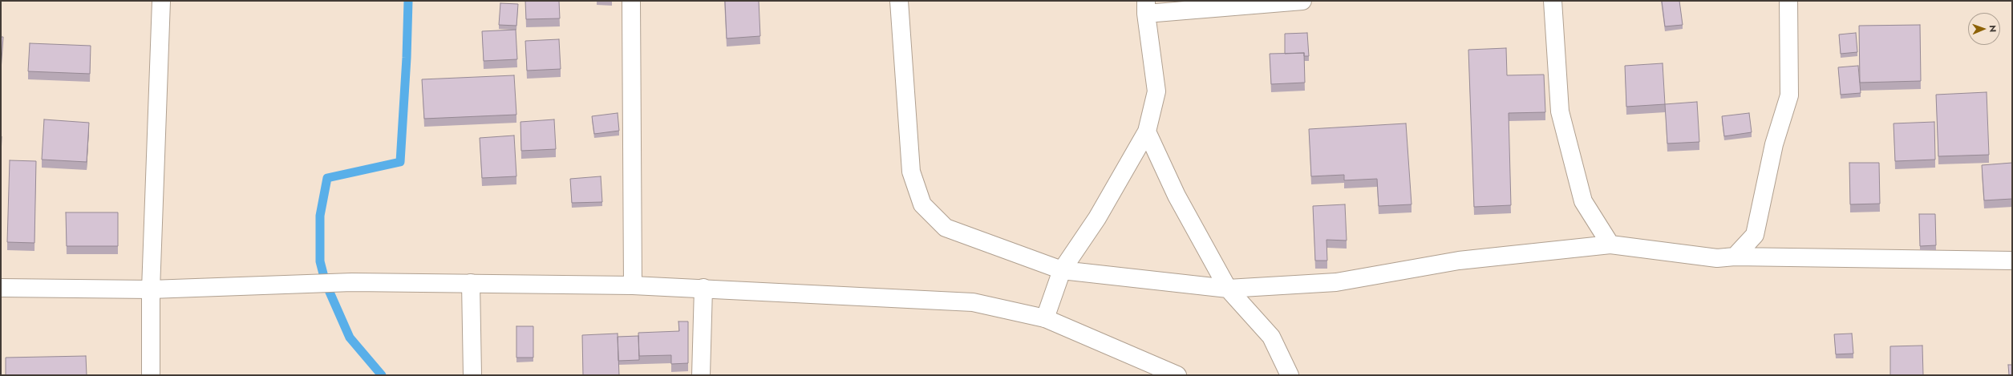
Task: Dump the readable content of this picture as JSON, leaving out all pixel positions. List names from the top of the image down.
{
  "north": "right"
}
